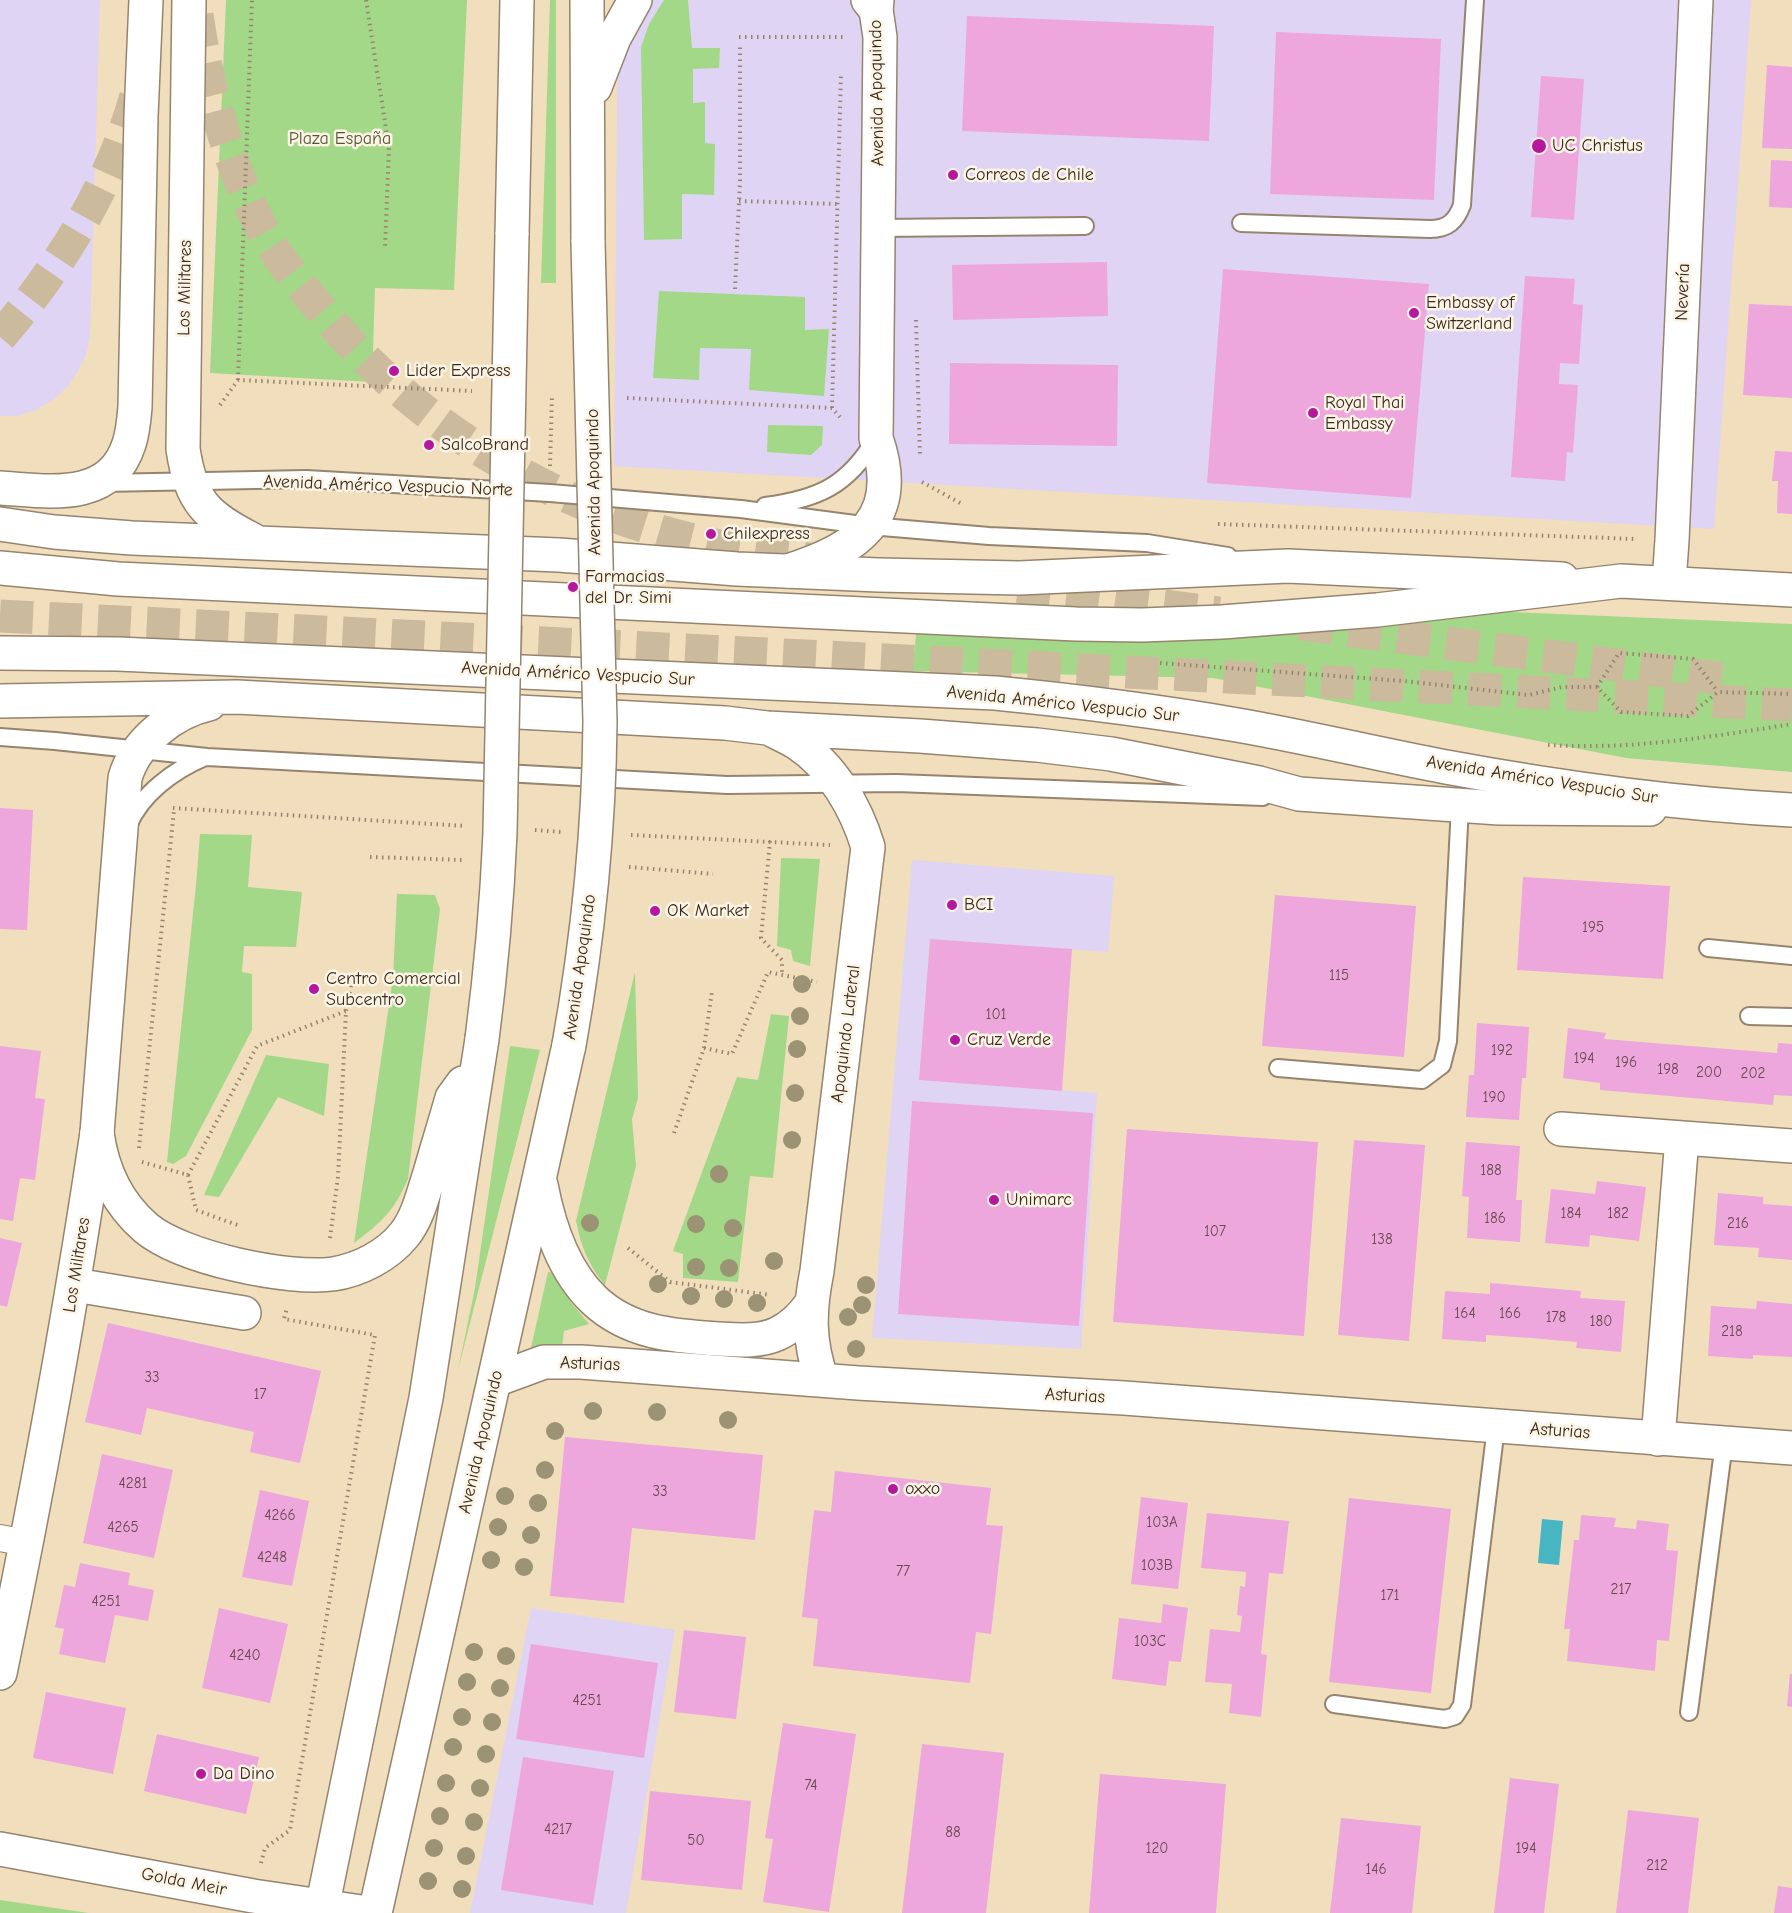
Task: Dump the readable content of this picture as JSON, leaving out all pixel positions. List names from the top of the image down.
{
  "streets": {
    "main road": [
      "Avenida Apoquindo",
      "Los Militares",
      "Nevería",
      "Avenida Américo Vespucio Norte",
      "Avenida Américo Vespucio Sur",
      "Apoquindo Lateral",
      "Asturias",
      "Golda Meir"
    ]
  },
  "crossings": [
    ["Avenida Apoquindo", "Asturias"],
    ["Los Militares", "Avenida Américo Vespucio Norte"],
    ["Los Militares", "Avenida Américo Vespucio Sur"],
    ["Avenida Américo Vespucio Sur", "Apoquindo Lateral"],
    ["Apoquindo Lateral", "Asturias"]
  ],
  "parks": ["Plaza España"],
  "places": [
    "UC Christus",
    "Correos de Chile",
    "Embassy of Switzerland",
    "Lider Express",
    "Royal Thai Embassy",
    "SalcoBrand",
    "Chilexpress",
    "Farmacias del Dr. Simi",
    "BCI",
    "OK Market",
    "Centro Comercial Subcentro",
    "Cruz Verde",
    "Unimarc",
    "oxxo",
    "Da Dino"
  ],
  "house_numbers": [
    "195",
    "115",
    "101",
    "192",
    "194",
    "196",
    "198",
    "200",
    "202",
    "190",
    "188",
    "184",
    "182",
    "186",
    "216",
    "107",
    "138",
    "164",
    "166",
    "178",
    "180",
    "218",
    "33",
    "17",
    "4281",
    "33",
    "4266",
    "103A",
    "4265",
    "4248",
    "103B",
    "77",
    "217",
    "171",
    "4251",
    "103C",
    "4240",
    "4251",
    "74",
    "4217",
    "88",
    "50",
    "120",
    "194",
    "212",
    "146"
  ]
}
